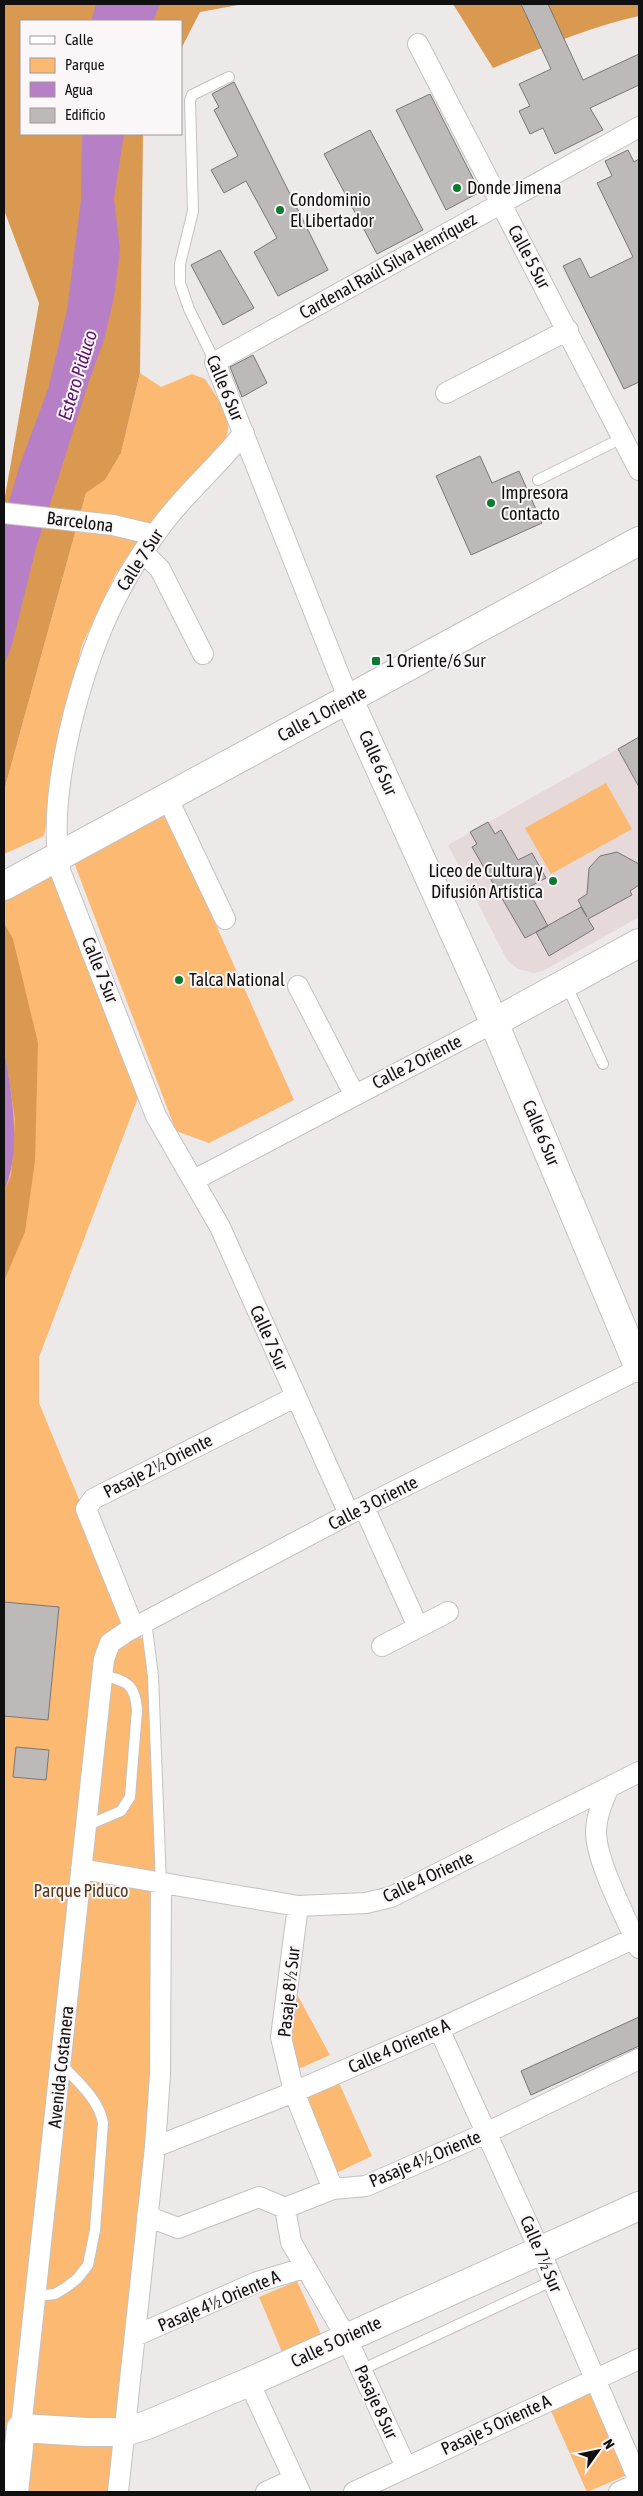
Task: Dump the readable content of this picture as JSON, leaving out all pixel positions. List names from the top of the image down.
{
  "streets": {
    "street": [
      "Calle 5 Sur",
      "Cardenal Raúl Silva Henríquez",
      "Calle 6 Sur",
      "Barcelona",
      "Calle 7 Sur",
      "Calle 1 Oriente",
      "Calle 2 Oriente",
      "Pasaje 2½ Oriente",
      "Calle 3 Oriente",
      "Calle 4 Oriente",
      "Pasaje 8½ Sur",
      "Calle 4 Oriente A",
      "Avenida Costanera",
      "Pasaje 4½ Oriente",
      "Calle 7½ Sur",
      "Pasaje 4½ Oriente A",
      "Calle 5 Oriente",
      "Pasaje 8 Sur",
      "Pasaje 5 Oriente A"
    ]
  },
  "crossings": [
    ["Calle 5 Sur", "Cardenal Raúl Silva Henríquez"],
    ["Cardenal Raúl Silva Henríquez", "Calle 6 Sur"],
    ["Calle 6 Sur", "Calle 7 Sur"],
    ["Calle 6 Sur", "Calle 1 Oriente"],
    ["Calle 6 Sur", "Calle 2 Oriente"],
    ["Calle 6 Sur", "Calle 3 Oriente"],
    ["Barcelona", "Calle 7 Sur"],
    ["Calle 7 Sur", "Calle 1 Oriente"],
    ["Calle 7 Sur", "Calle 2 Oriente"],
    ["Calle 7 Sur", "Pasaje 2½ Oriente"],
    ["Calle 7 Sur", "Calle 3 Oriente"],
    ["Pasaje 2½ Oriente", "Calle 3 Oriente"],
    ["Calle 3 Oriente", "Avenida Costanera"],
    ["Calle 4 Oriente", "Pasaje 8½ Sur"],
    ["Calle 4 Oriente", "Avenida Costanera"],
    ["Pasaje 8½ Sur", "Calle 4 Oriente A"],
    ["Pasaje 8½ Sur", "Pasaje 4½ Oriente"],
    ["Calle 4 Oriente A", "Calle 7½ Sur"],
    ["Avenida Costanera", "Calle 5 Oriente"],
    ["Pasaje 4½ Oriente", "Calle 7½ Sur"],
    ["Calle 7½ Sur", "Calle 5 Oriente"],
    ["Calle 7½ Sur", "Pasaje 5 Oriente A"],
    ["Calle 5 Oriente", "Pasaje 8 Sur"],
    ["Pasaje 8 Sur", "Pasaje 5 Oriente A"]
  ],
  "water": ["Estero Piduco"],
  "parks": ["Parque Piduco"],
  "places": {
    "other": [
      "Donde Jimena",
      "Condominio El Libertador",
      "Impresora Contacto",
      "Liceo de Cultura y Difusión Artística",
      "Talca National"
    ],
    "transit": ["1 Oriente/6 Sur"]
  },
  "legend": [
    "Calle",
    "Parque",
    "Agua",
    "Edificio"
  ],
  "north": "top right"
}
